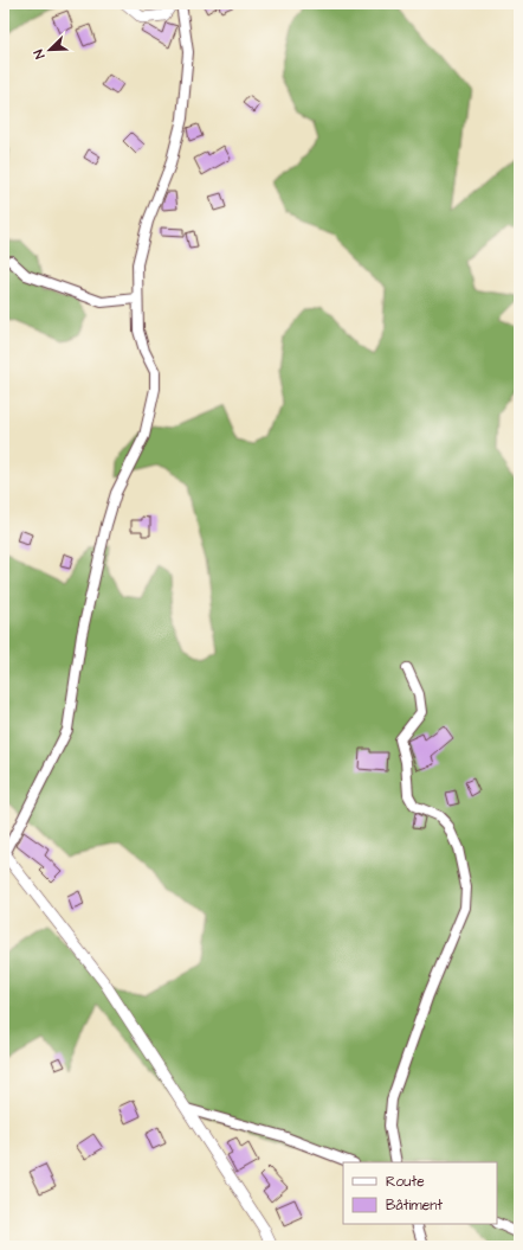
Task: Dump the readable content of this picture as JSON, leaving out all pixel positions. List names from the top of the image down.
{
  "legend": ["Route", "Bâtiment"],
  "north": "bottom left"
}
